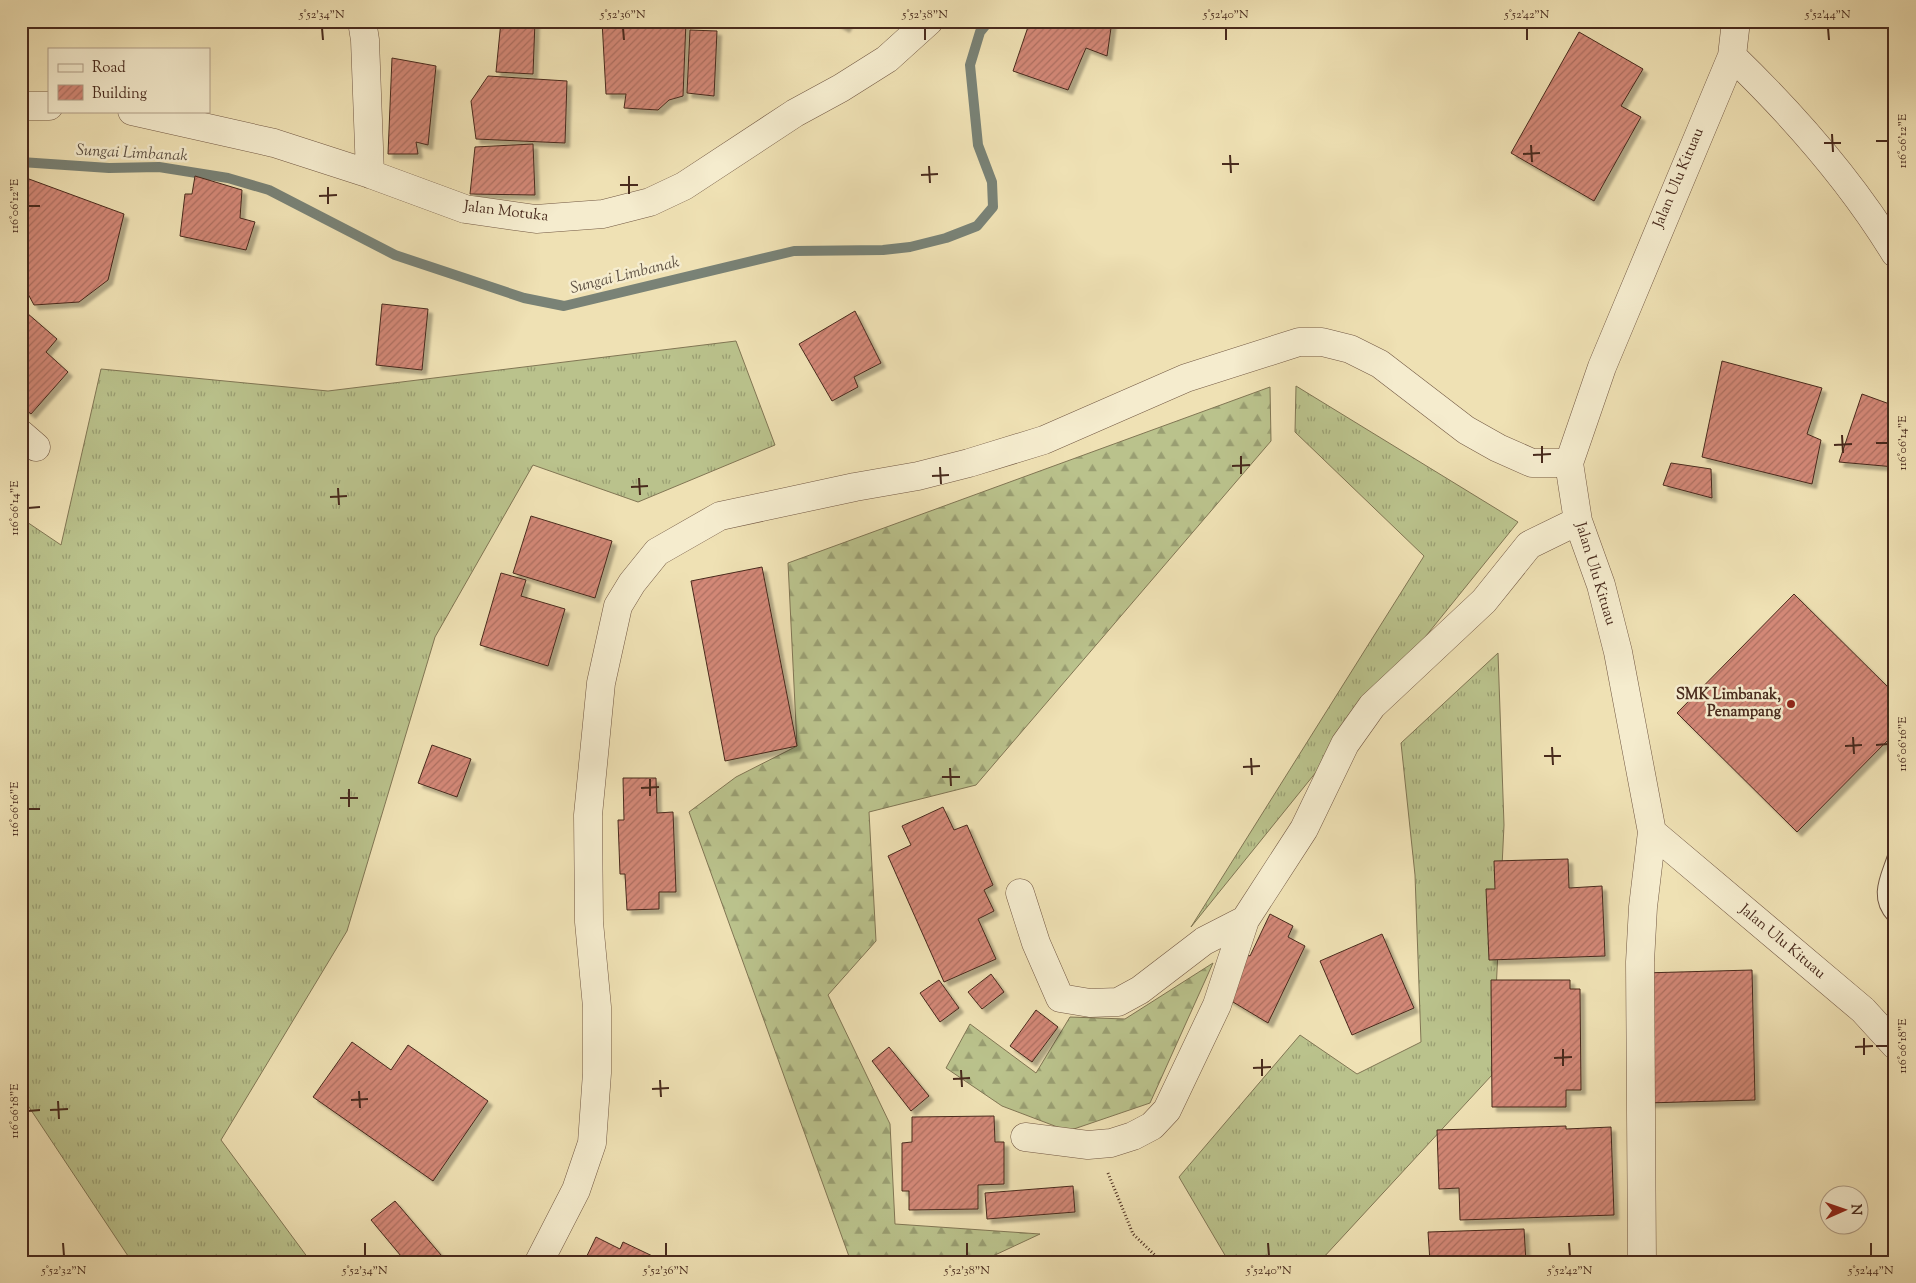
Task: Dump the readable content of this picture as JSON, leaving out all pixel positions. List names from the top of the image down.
{
  "streets": {
    "street": ["Jalan Ulu Kituau", "Jalan Motuka"]
  },
  "water": ["Sungai Limbanak"],
  "places": ["SMK Limbanak, Penampang"],
  "legend": ["Road", "Building"],
  "north": "right",
  "coordinates": [
    "5°52'34\"N",
    "5°52'36\"N",
    "5°52'38\"N",
    "5°52'40\"N",
    "5°52'42\"N",
    "5°52'44\"N",
    "116°06'12\"E",
    "116°06'14\"E",
    "116°06'16\"E",
    "116°06'18\"E",
    "5°52'32\"N"
  ]
}
